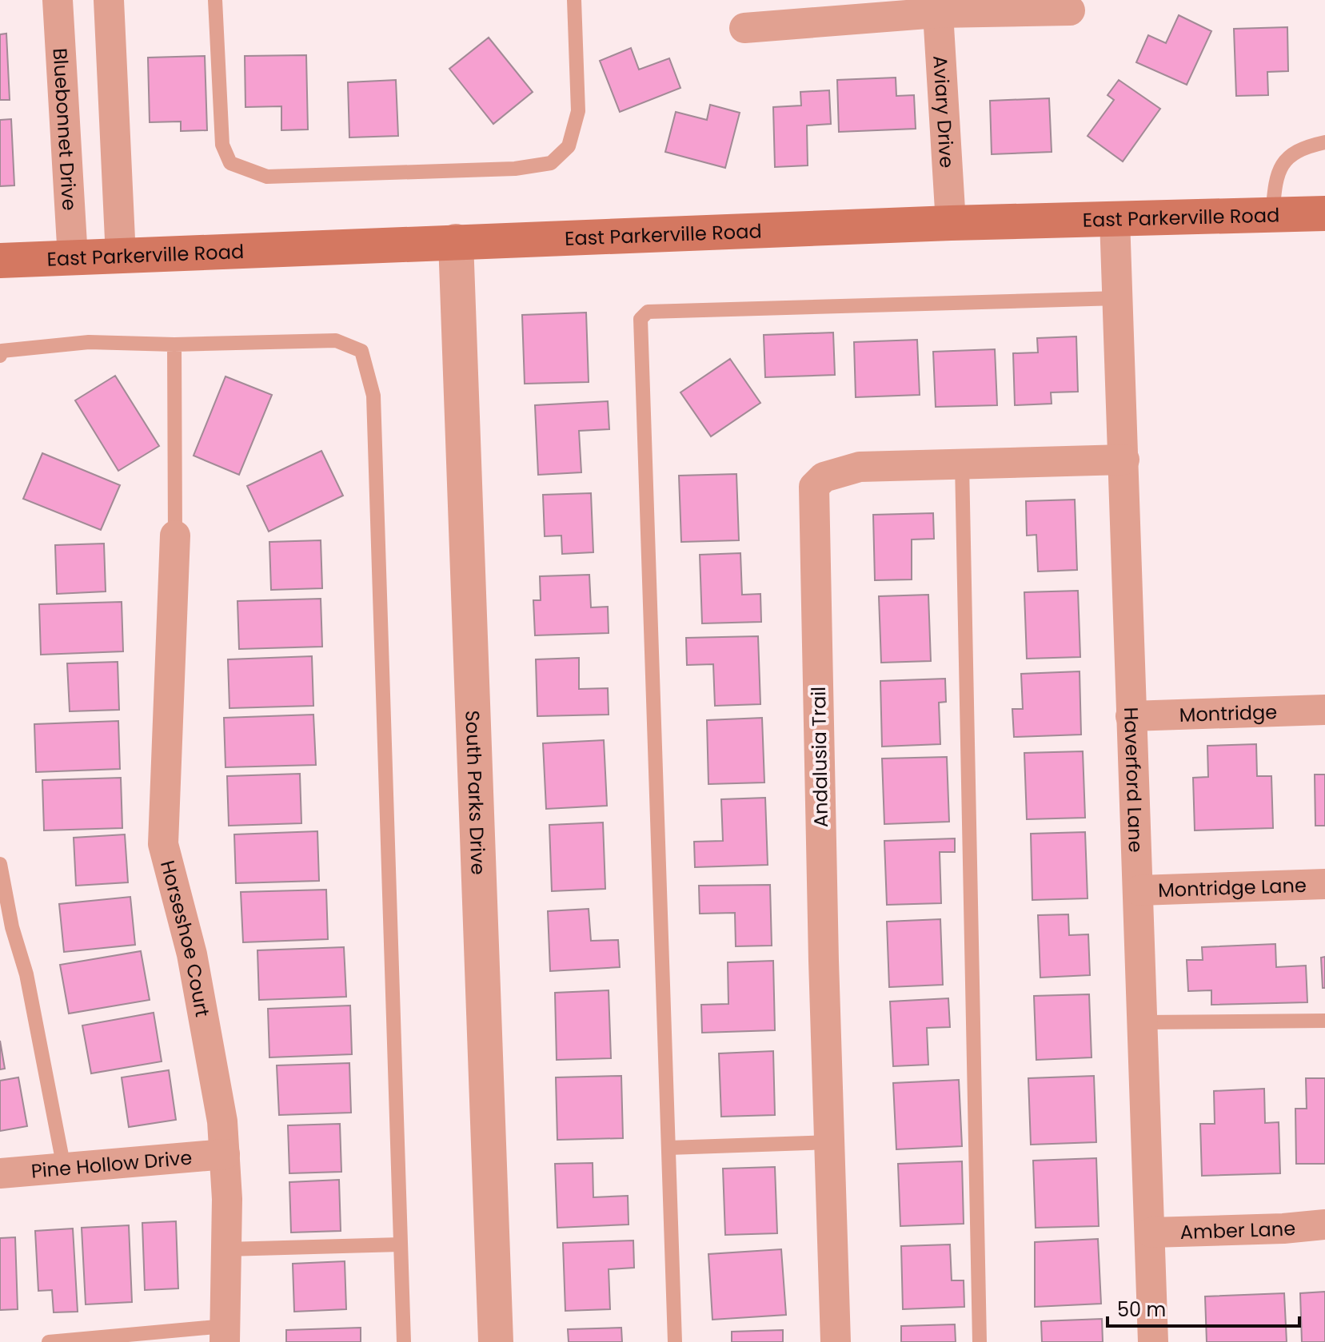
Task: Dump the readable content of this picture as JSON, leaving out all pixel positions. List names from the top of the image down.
{
  "streets": {
    "main road": ["East Parkerville Road"],
    "street": [
      "Aviary Drive",
      "Bluebonnet Drive",
      "Montridge",
      "Andalusia Trail",
      "Haverford Lane",
      "South Parks Drive",
      "Montridge Lane",
      "Horseshoe Court",
      "Pine Hollow Drive",
      "Amber Lane"
    ]
  },
  "crossings": [
    ["Aviary Drive", "East Parkerville Road"],
    ["Bluebonnet Drive", "East Parkerville Road"],
    ["East Parkerville Road", "Haverford Lane"],
    ["East Parkerville Road", "South Parks Drive"],
    ["Montridge", "Haverford Lane"],
    ["Andalusia Trail", "Haverford Lane"],
    ["Haverford Lane", "Montridge Lane"],
    ["Haverford Lane", "Amber Lane"],
    ["Horseshoe Court", "Pine Hollow Drive"]
  ],
  "scale_bar": "50 m"
}
